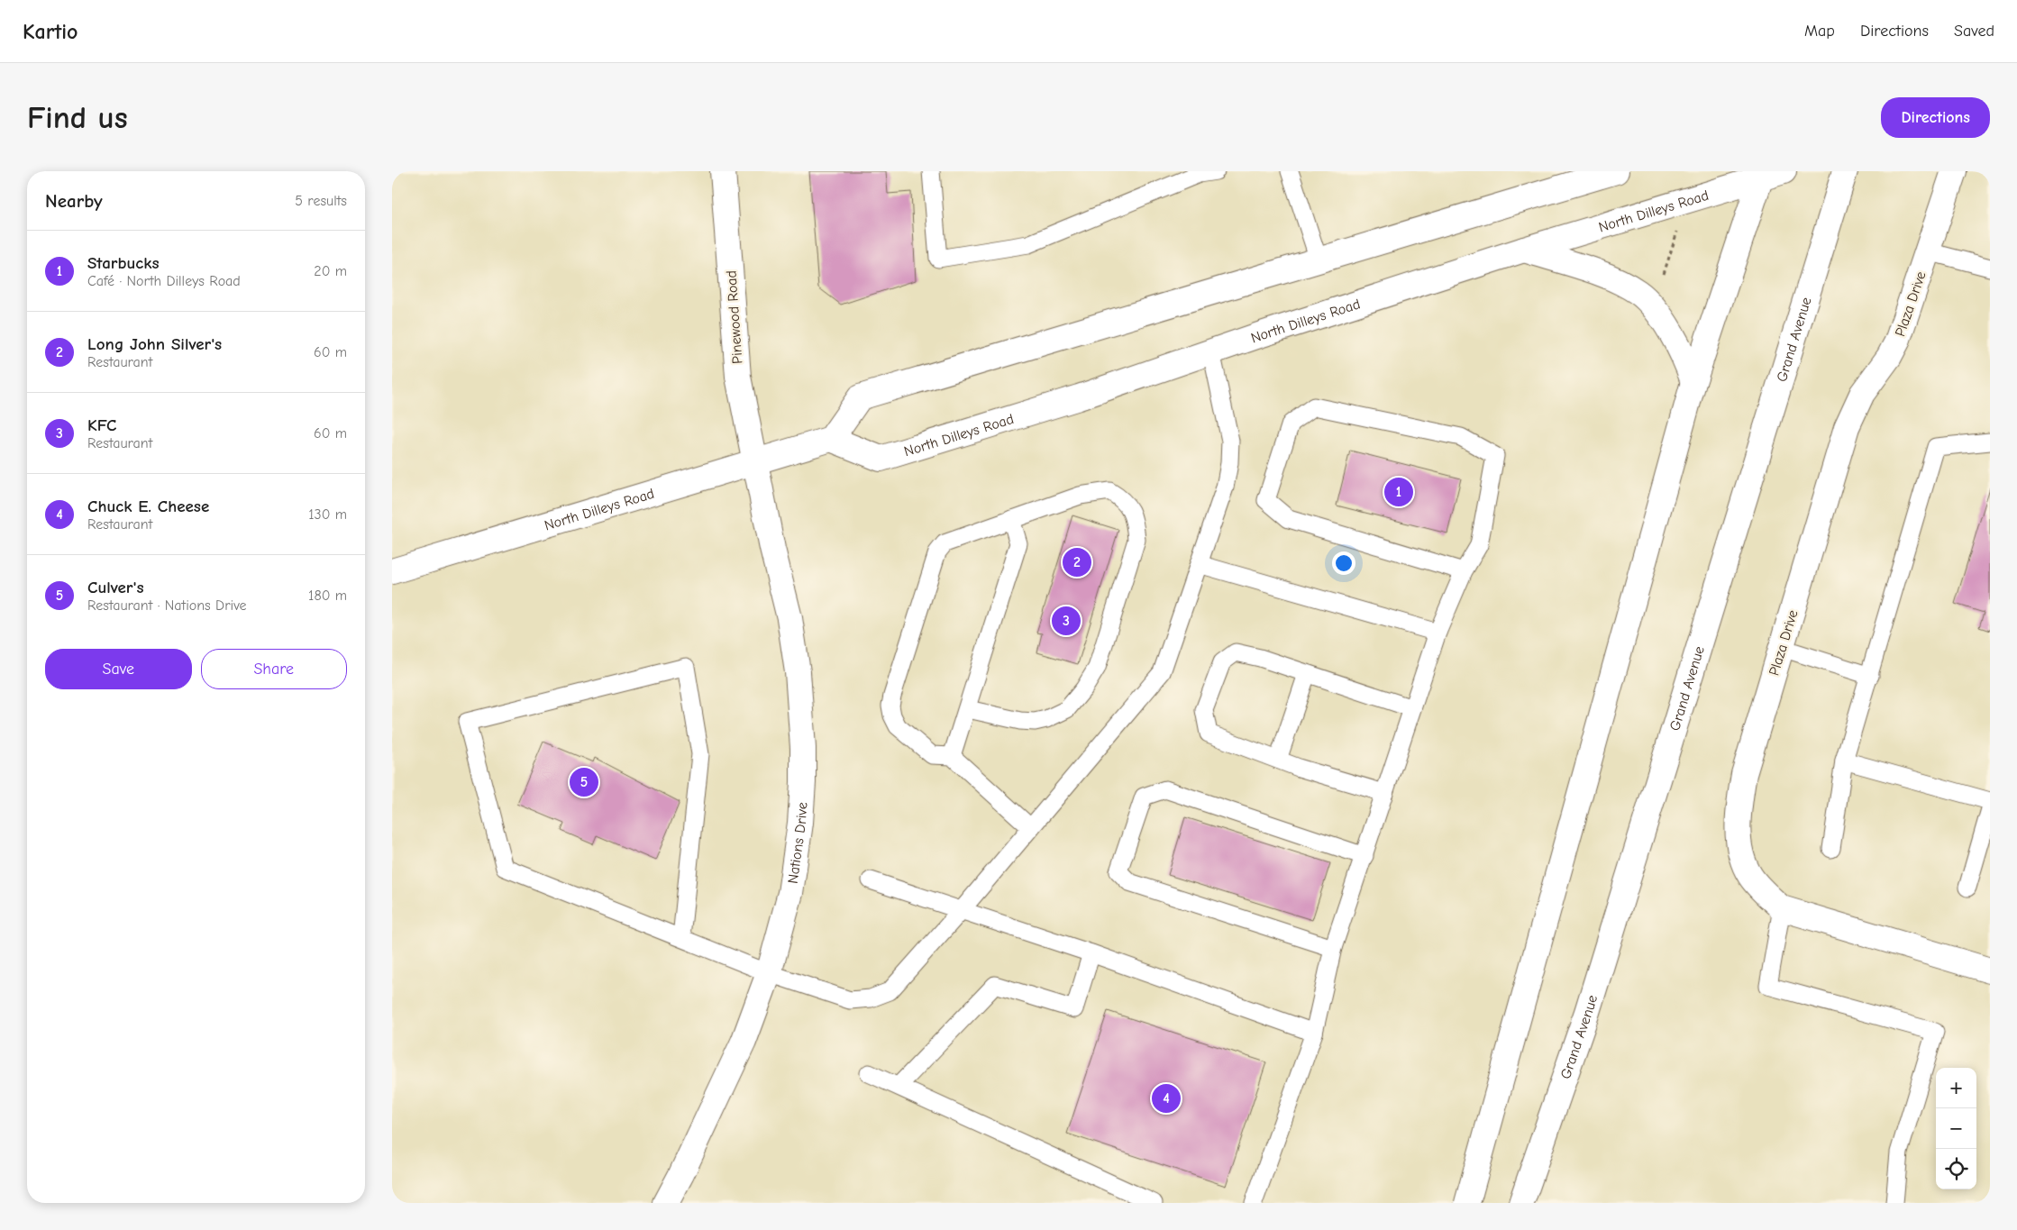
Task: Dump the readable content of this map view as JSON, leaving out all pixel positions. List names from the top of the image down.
{
  "streets": {
    "street": [
      "North Dilleys Road",
      "Plaza Drive",
      "Pinewood Road",
      "Grand Avenue",
      "Nations Drive"
    ]
  },
  "crossings": [
    ["North Dilleys Road", "Pinewood Road"],
    ["North Dilleys Road", "Nations Drive"],
    ["Pinewood Road", "Nations Drive"]
  ],
  "page": {
    "header": "Kartio",
    "nav": ["Map", "Directions", "Saved"],
    "buttons": [
      "Directions",
      ["Save", "Share"]
    ],
    "title": "Find us",
    "heading": ["Nearby", "5 results"],
    "list": [
      {
        "mark": "1",
        "name": "Starbucks",
        "note": "Café · North Dilleys Road",
        "value": "20 m"
      },
      {
        "mark": "2",
        "name": "Long John Silver's",
        "note": "Restaurant",
        "value": "60 m"
      },
      {
        "mark": "3",
        "name": "KFC",
        "note": "Restaurant",
        "value": "60 m"
      },
      {
        "mark": "4",
        "name": "Chuck E. Cheese",
        "note": "Restaurant",
        "value": "130 m"
      },
      {
        "mark": "5",
        "name": "Culver's",
        "note": "Restaurant · Nations Drive",
        "value": "180 m"
      }
    ],
    "pins": [
      "1",
      "2",
      "3",
      "5",
      "4"
    ],
    "map_buttons": ["+", "−"]
  }
}
